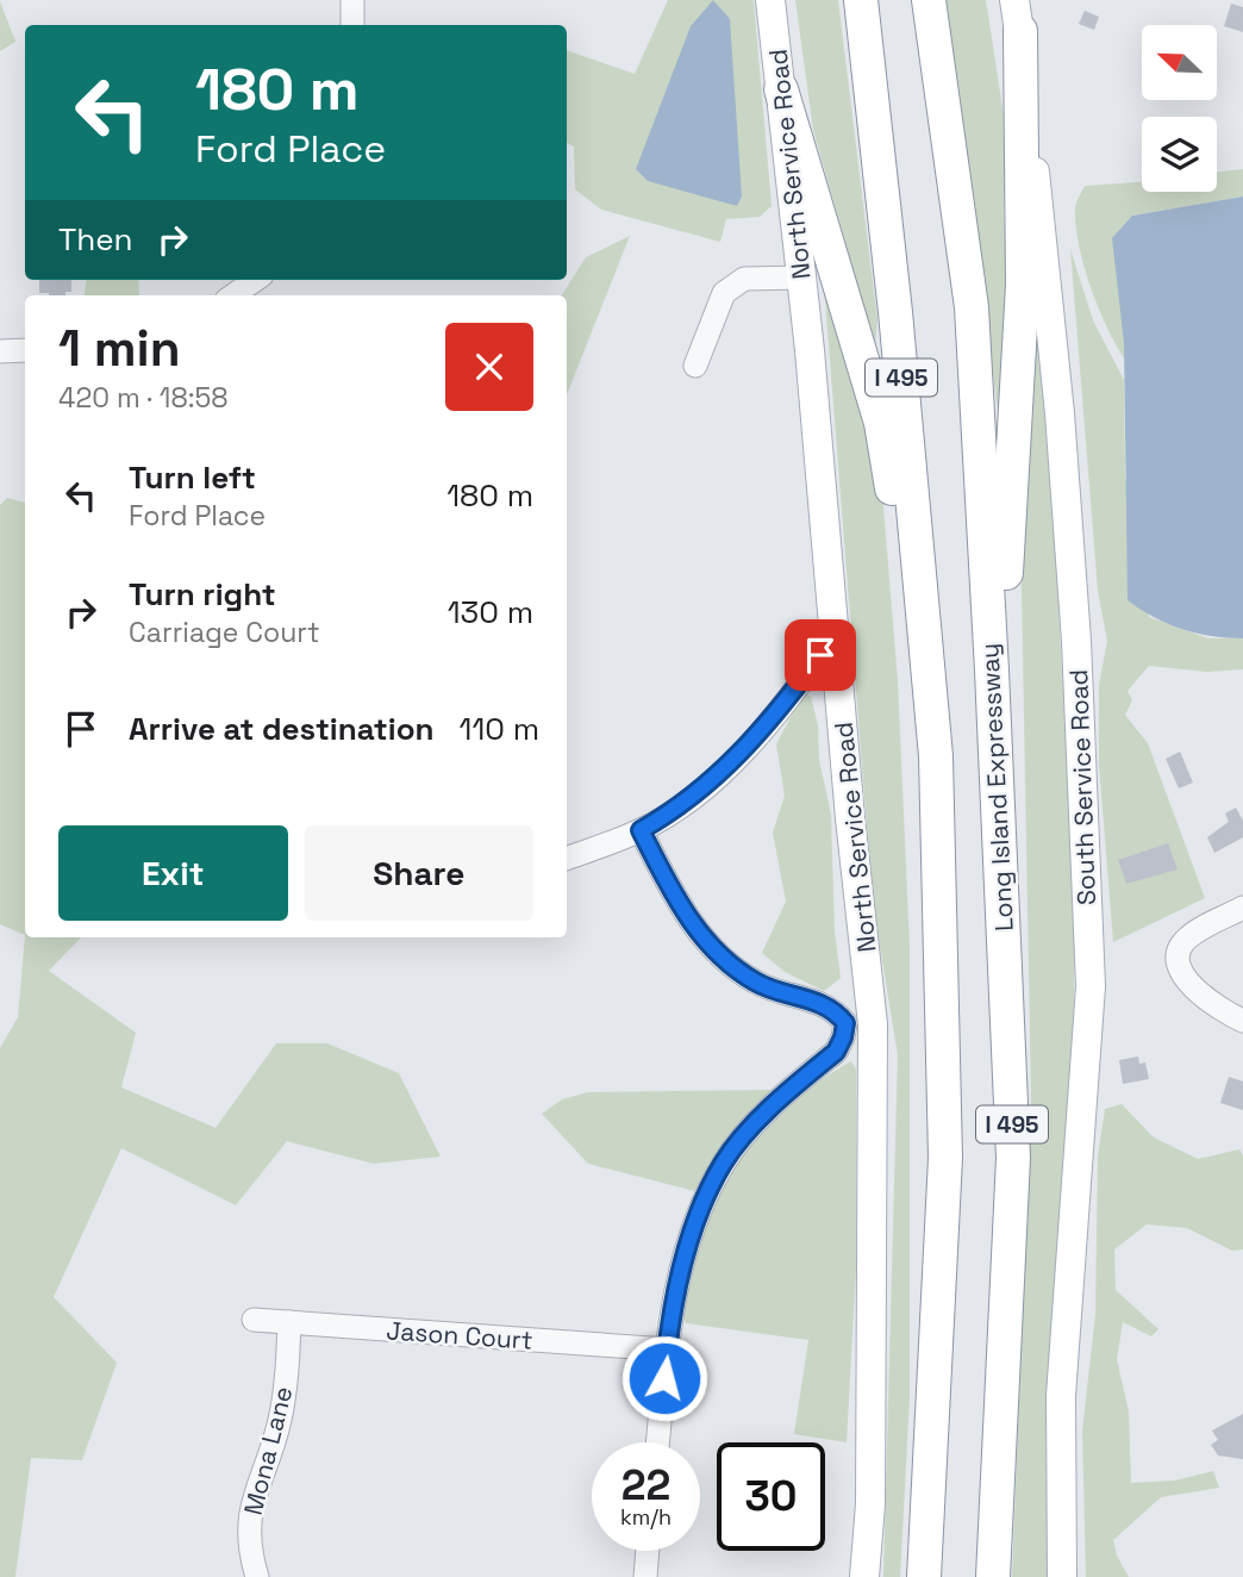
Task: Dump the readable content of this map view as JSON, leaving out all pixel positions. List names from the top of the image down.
{
  "streets": {
    "highway": ["I 495", "Long Island Expressway"],
    "main road": ["North Service Road", "South Service Road"],
    "street": ["Jason Court", "Mona Lane"]
  },
  "crossings": [
    ["Jason Court", "Mona Lane"]
  ],
  "north": "top left",
  "page": {
    "turn": ["180 m", "Ford Place"],
    "then": "Then",
    "heading": ["1 min", "420 m · 18:58"],
    "list": [
      {
        "name": "Turn left",
        "note": "Ford Place",
        "value": "180 m"
      },
      {
        "name": "Turn right",
        "note": "Carriage Court",
        "value": "130 m"
      },
      {
        "name": "Arrive at destination",
        "value": "110 m"
      }
    ],
    "buttons": ["Exit", "Share"],
    "speed": "22 km/h",
    "limit": "30"
  }
}
